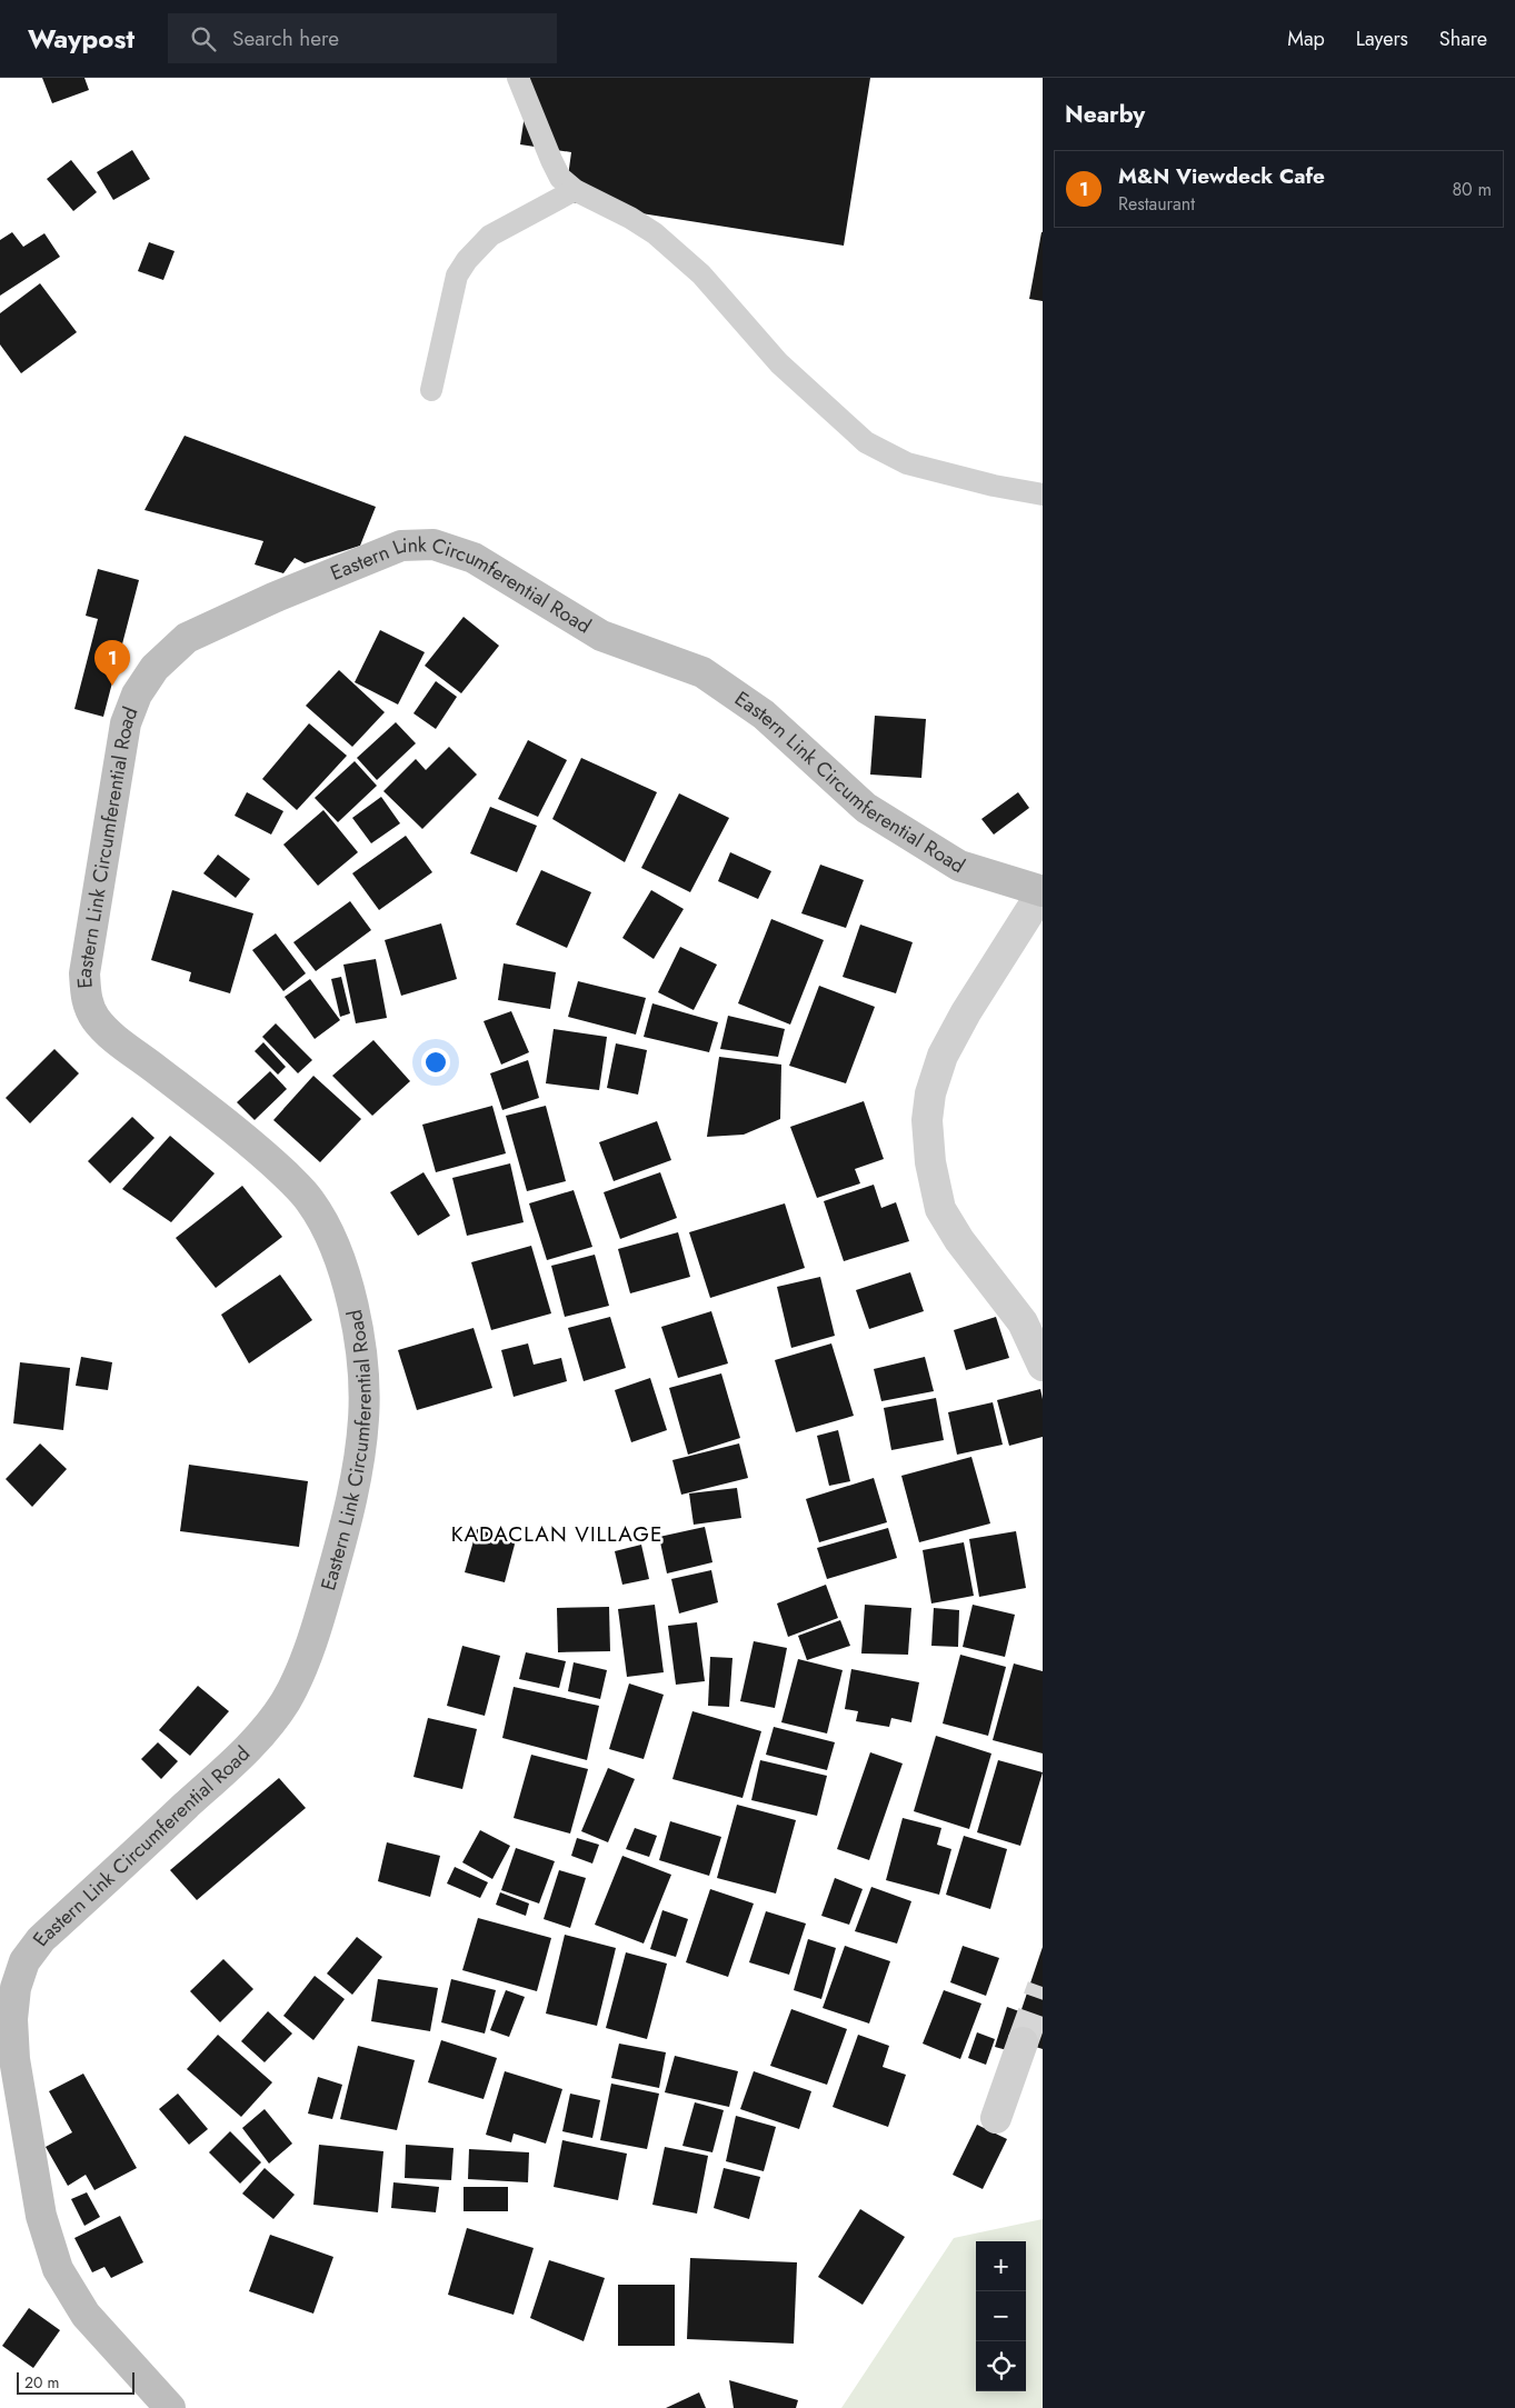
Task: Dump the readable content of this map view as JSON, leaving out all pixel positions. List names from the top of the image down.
{
  "streets": {
    "main road": ["Eastern Link Circumferential Road"]
  },
  "districts": ["KADACLAN VILLAGE"],
  "scale_bar": "20 m",
  "page": {
    "header": "Waypost",
    "search": "Search here",
    "nav": ["Map", "Layers", "Share"],
    "heading": "Nearby",
    "list": [
      {
        "mark": "1",
        "name": "M&N Viewdeck Cafe",
        "note": "Restaurant",
        "value": "80 m"
      }
    ],
    "pins": "1",
    "map_buttons": ["+", "−"],
    "scale": "20 m"
  }
}
